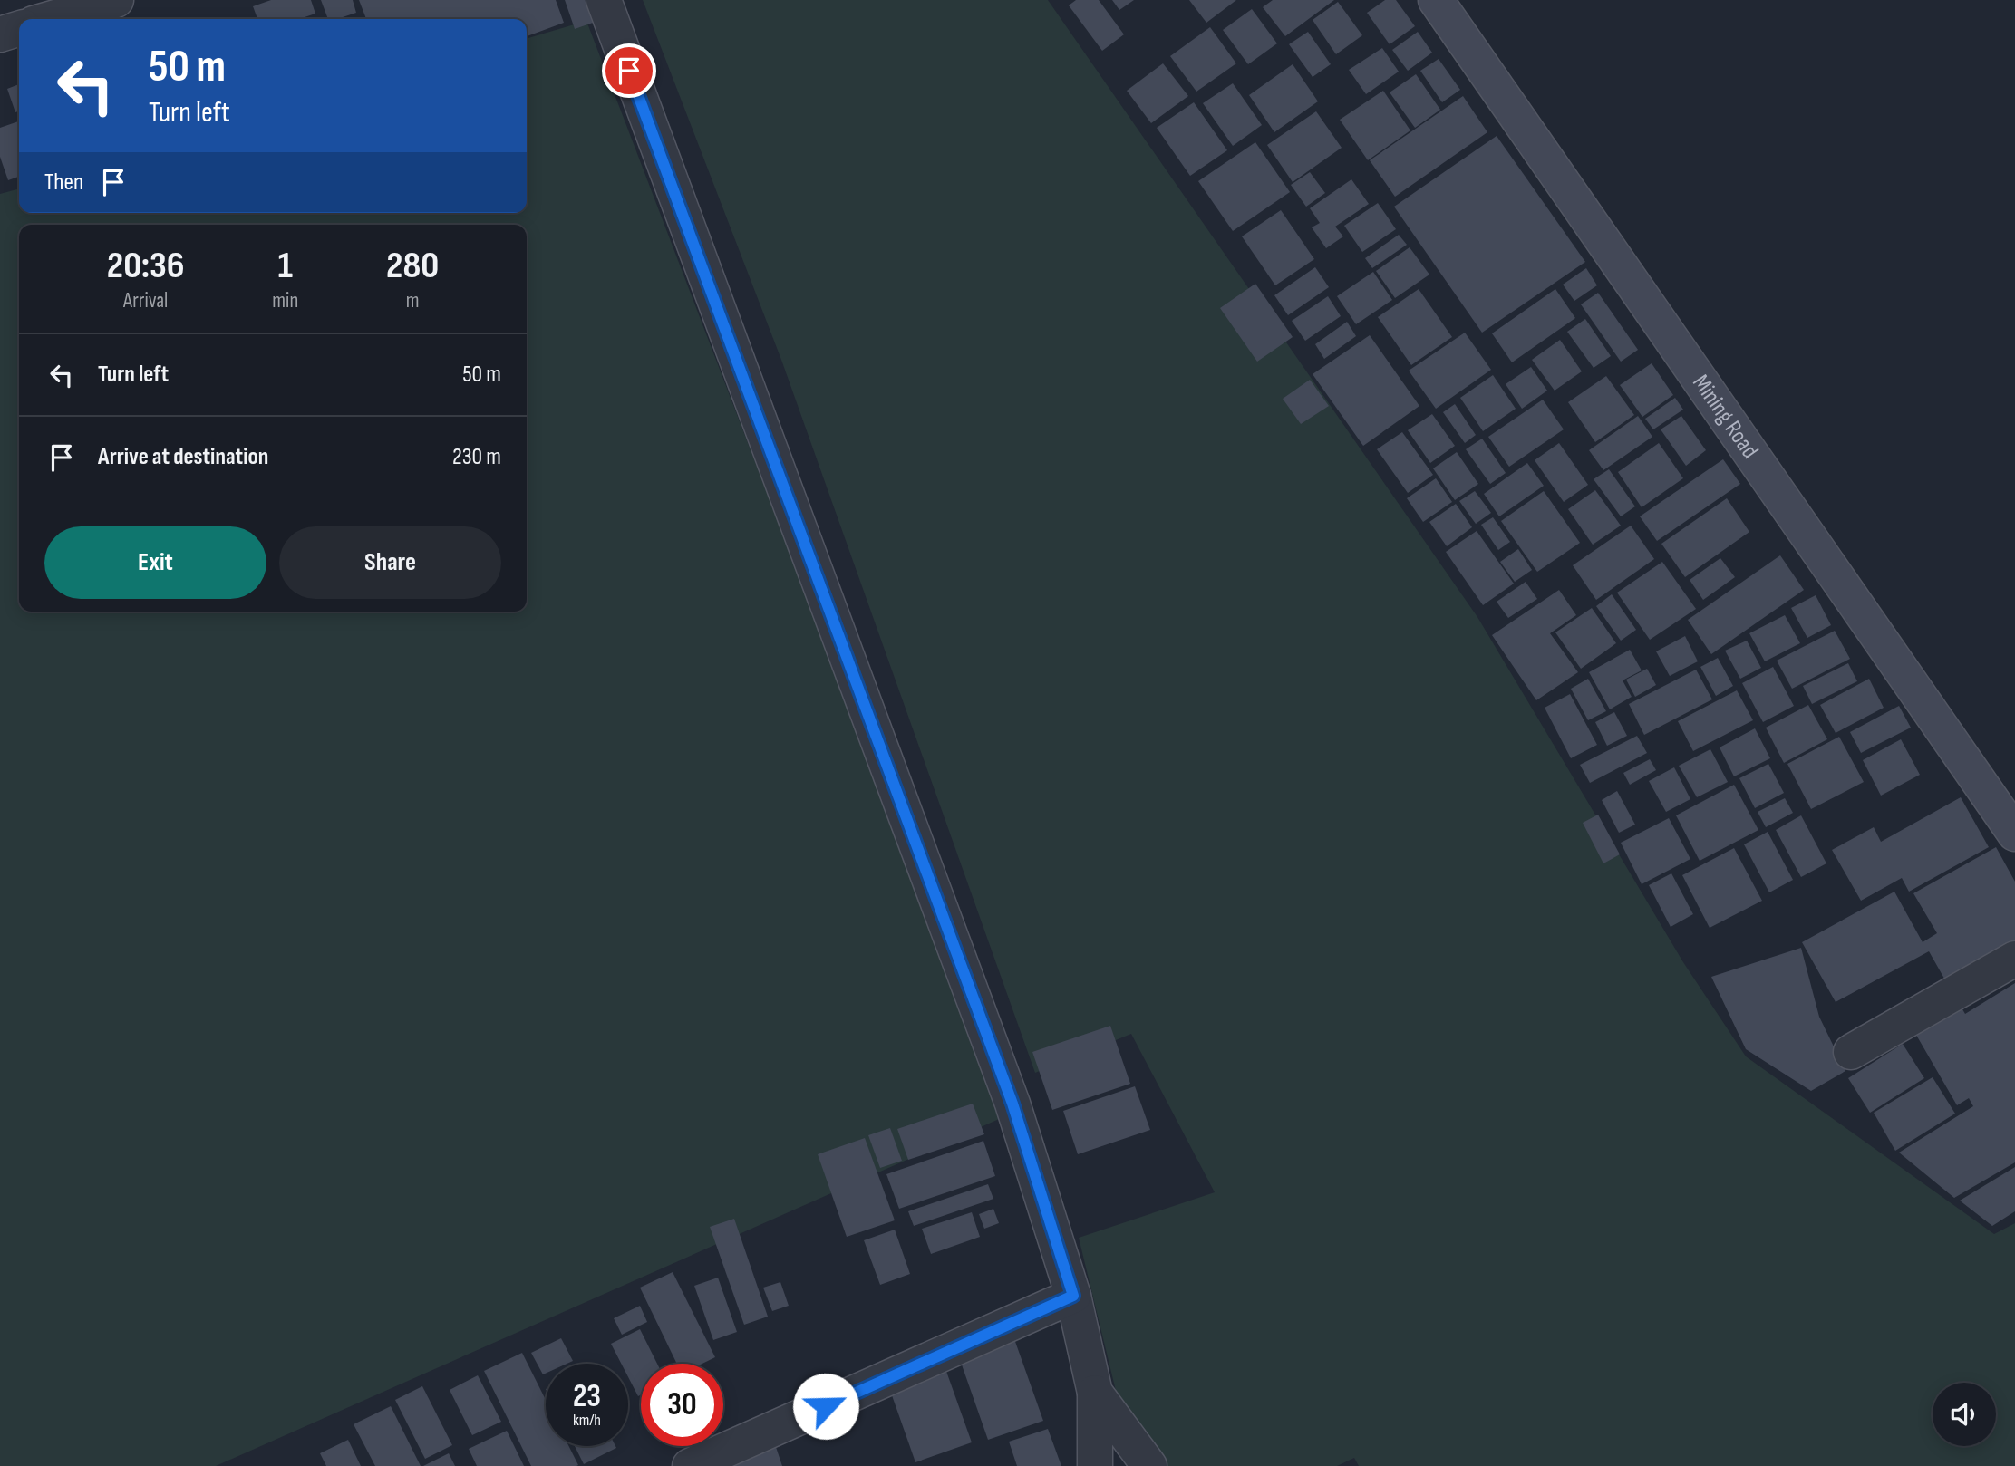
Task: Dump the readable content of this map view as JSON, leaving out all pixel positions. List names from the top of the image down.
{
  "streets": {
    "street": ["Mining Road"]
  },
  "page": {
    "turn": ["50 m", "Turn left"],
    "then": "Then",
    "eta": [
      "20:36",
      "Arrival",
      "1",
      "min",
      "280",
      "m"
    ],
    "list": [
      {
        "name": "Turn left",
        "value": "50 m"
      },
      {
        "name": "Arrive at destination",
        "value": "230 m"
      }
    ],
    "buttons": ["Exit", "Share"],
    "speed": "23 km/h",
    "limit": "30"
  }
}
